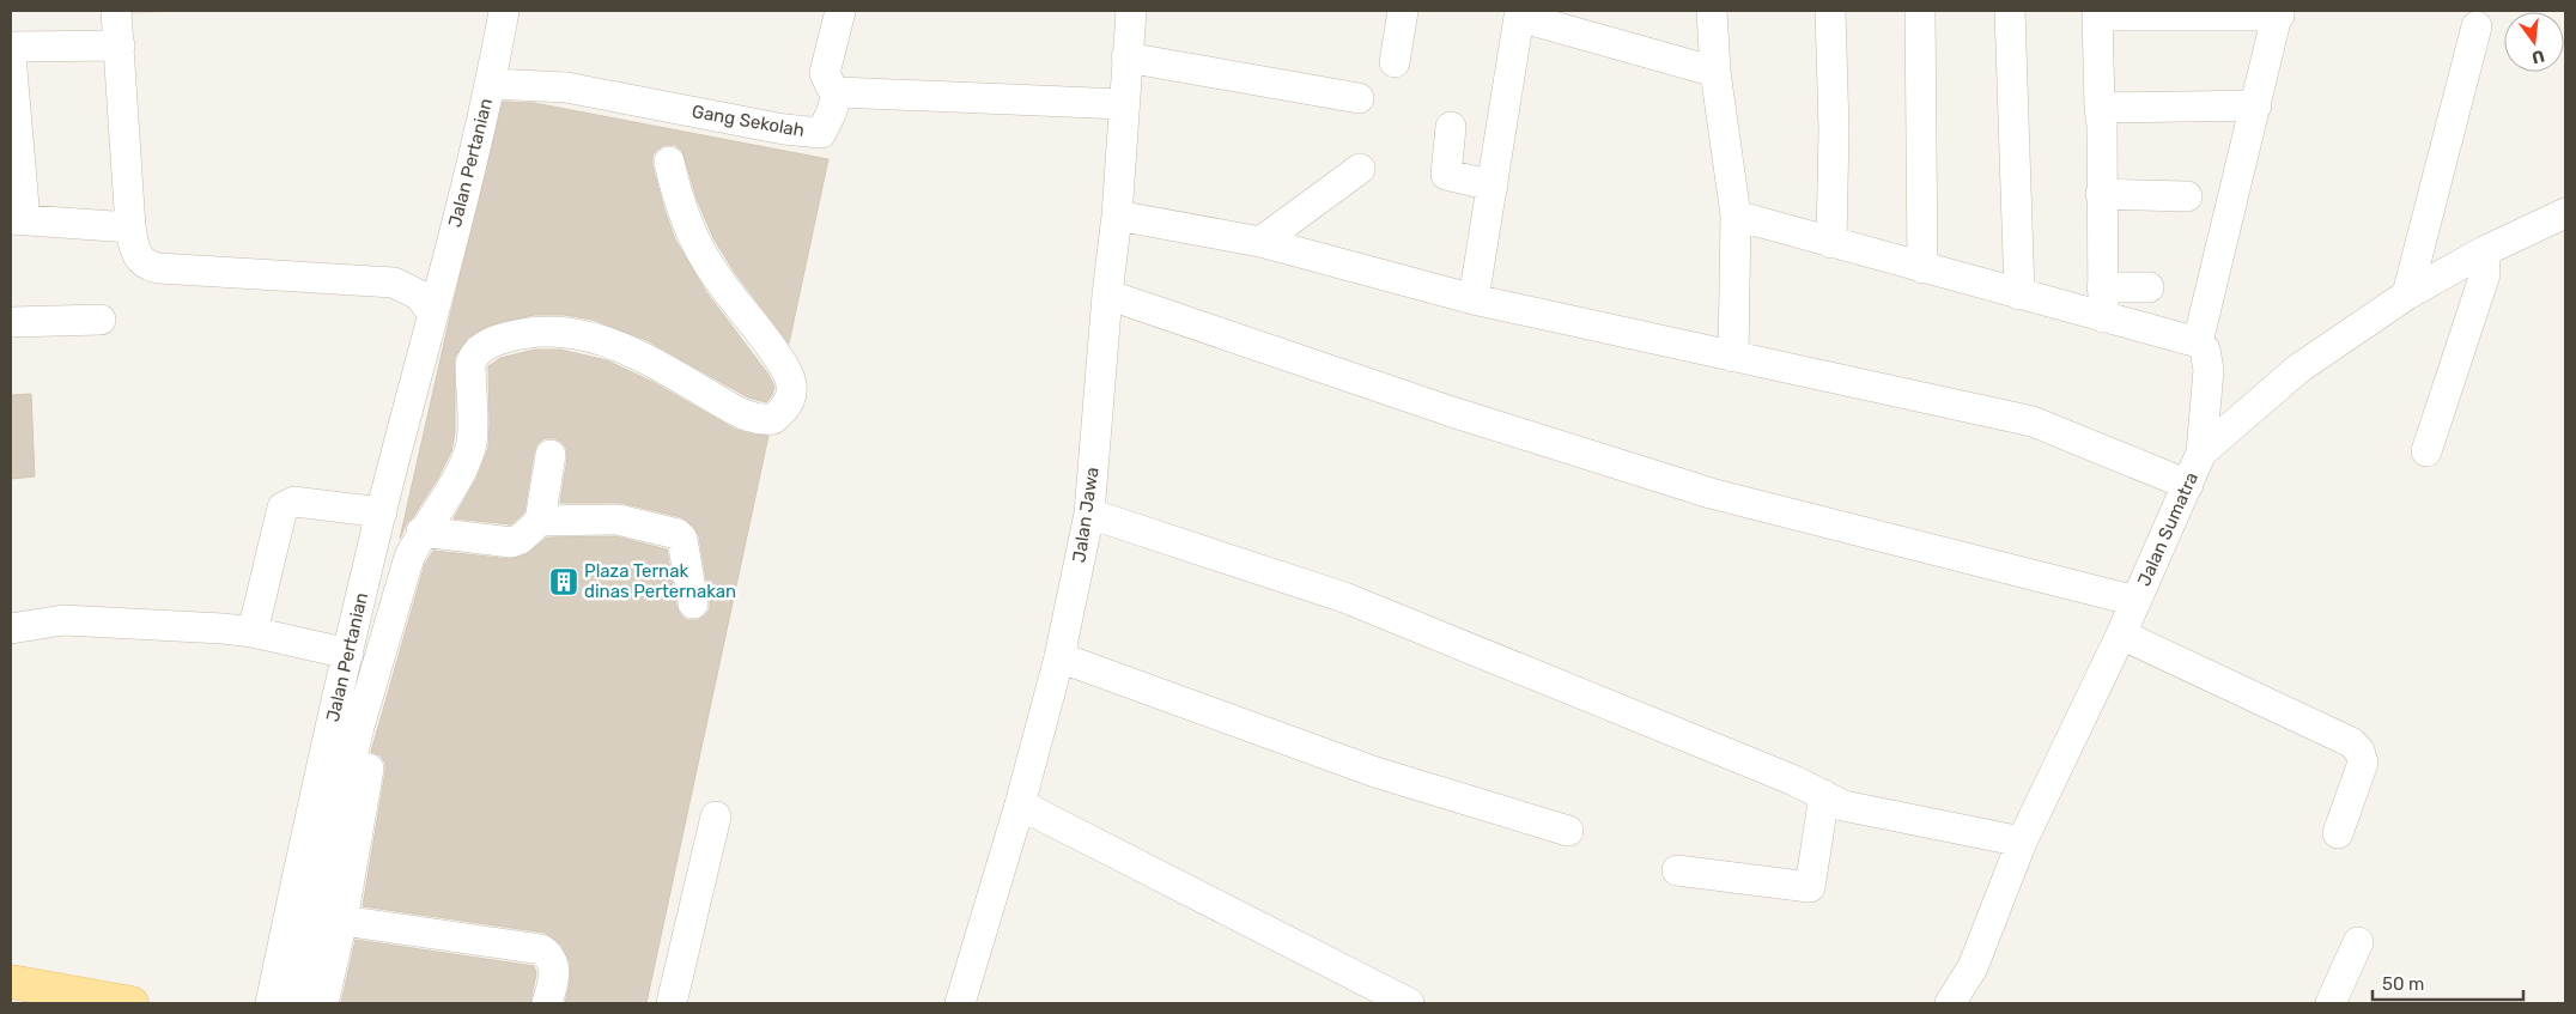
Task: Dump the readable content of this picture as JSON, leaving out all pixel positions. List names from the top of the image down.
{
  "streets": {
    "street": [
      "Gang Sekolah",
      "Jalan Pertanian",
      "Jalan Jawa",
      "Jalan Sumatra"
    ]
  },
  "crossings": [
    ["Gang Sekolah", "Jalan Pertanian"]
  ],
  "places": {
    "building": ["Plaza Ternak dinas Perternakan"]
  },
  "scale_bar": "50 m",
  "north": "bottom"
}
